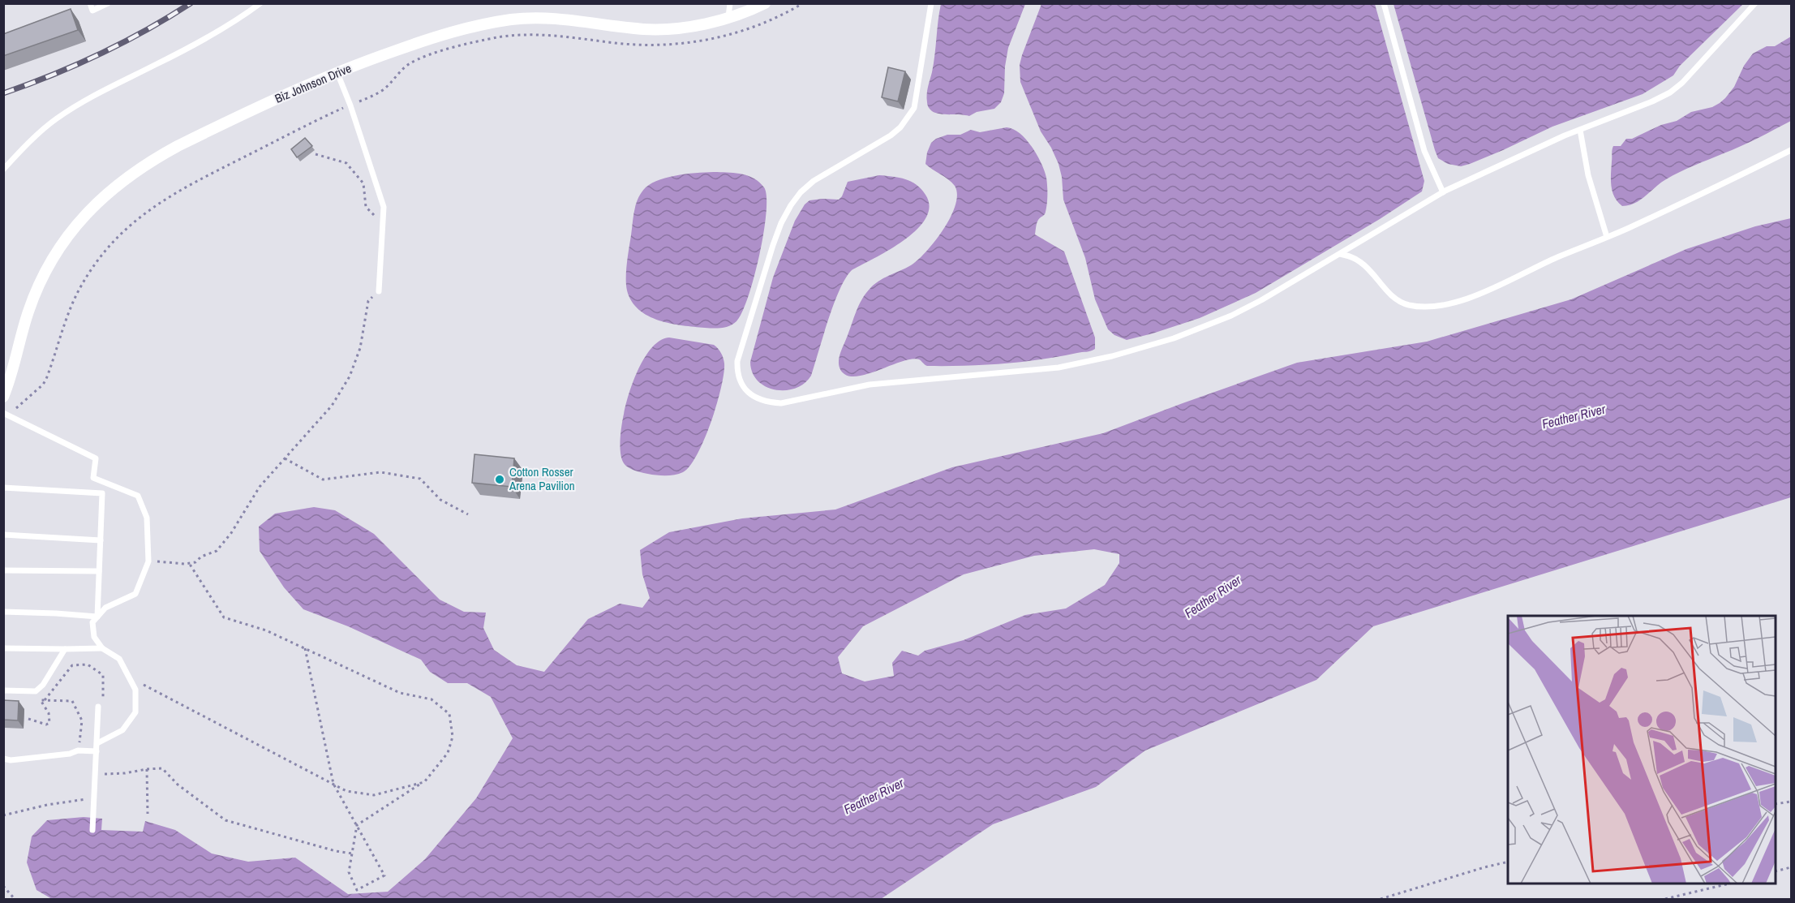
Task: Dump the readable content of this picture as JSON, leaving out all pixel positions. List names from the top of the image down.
{
  "streets": {
    "street": ["Biz Johnson Drive"]
  },
  "water": ["Feather River"],
  "places": ["Cotton Rosser Arena Pavilion"]
}
